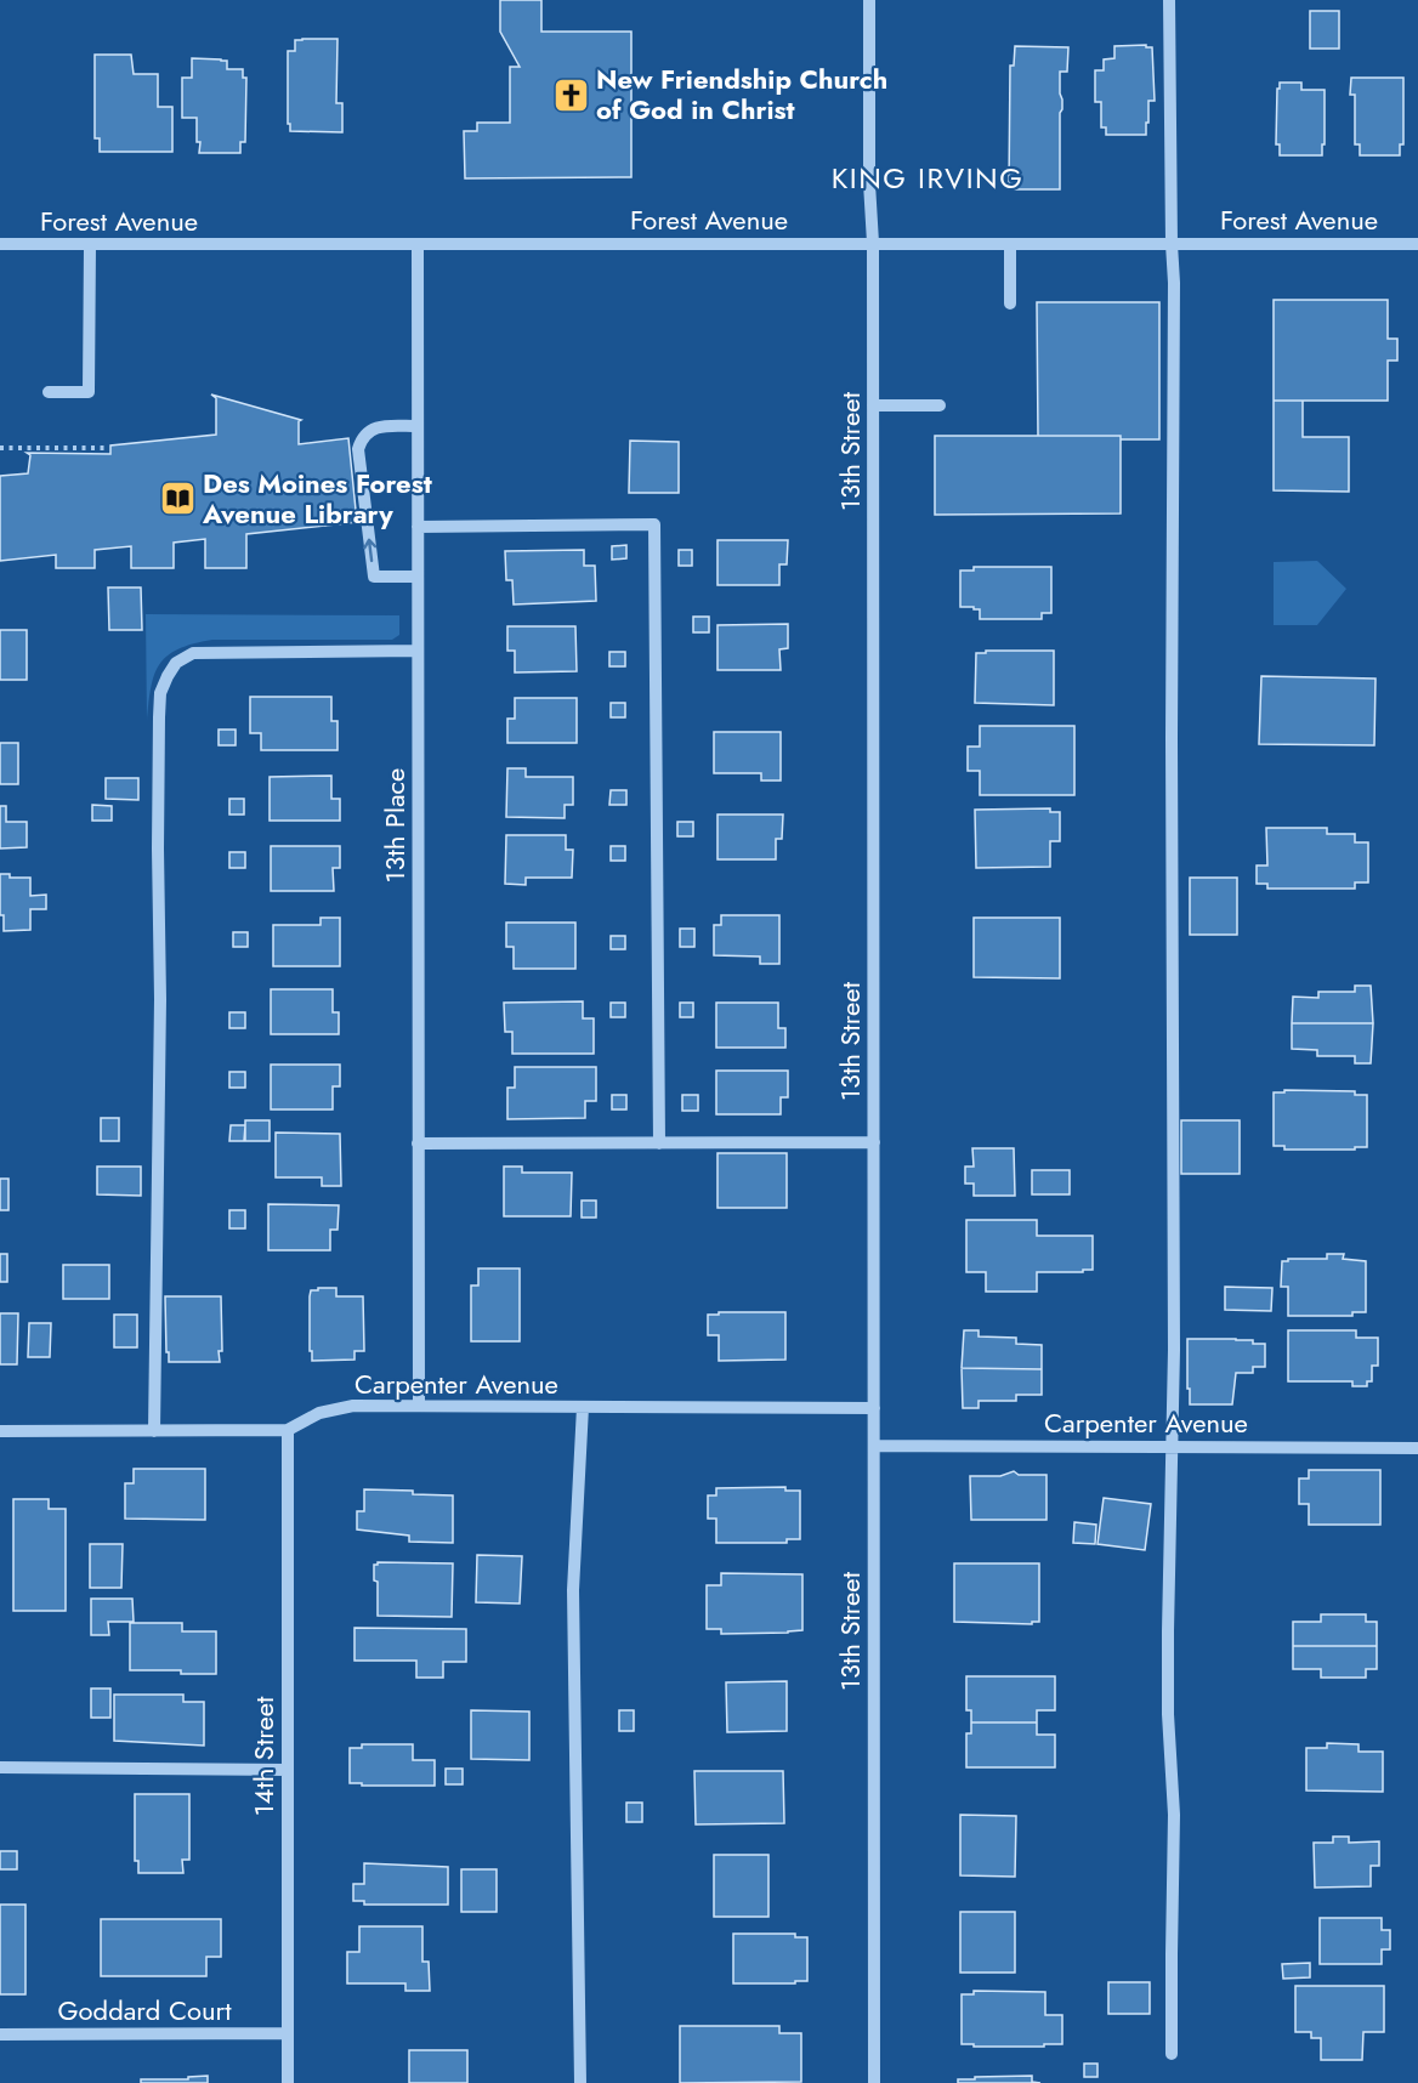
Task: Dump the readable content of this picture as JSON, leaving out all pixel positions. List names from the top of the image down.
{
  "streets": {
    "street": [
      "Forest Avenue",
      "13th Street",
      "13th Place",
      "Carpenter Avenue",
      "14th Street",
      "Goddard Court"
    ]
  },
  "crossings": [
    ["Forest Avenue", "13th Street"],
    ["Forest Avenue", "13th Place"],
    ["13th Street", "Carpenter Avenue"],
    ["13th Place", "Carpenter Avenue"],
    ["Carpenter Avenue", "14th Street"],
    ["14th Street", "Goddard Court"]
  ],
  "districts": ["KING IRVING"],
  "places": {
    "church": ["New Friendship Church of God in Christ"],
    "library": ["Des Moines Forest Avenue Library"]
  }
}
